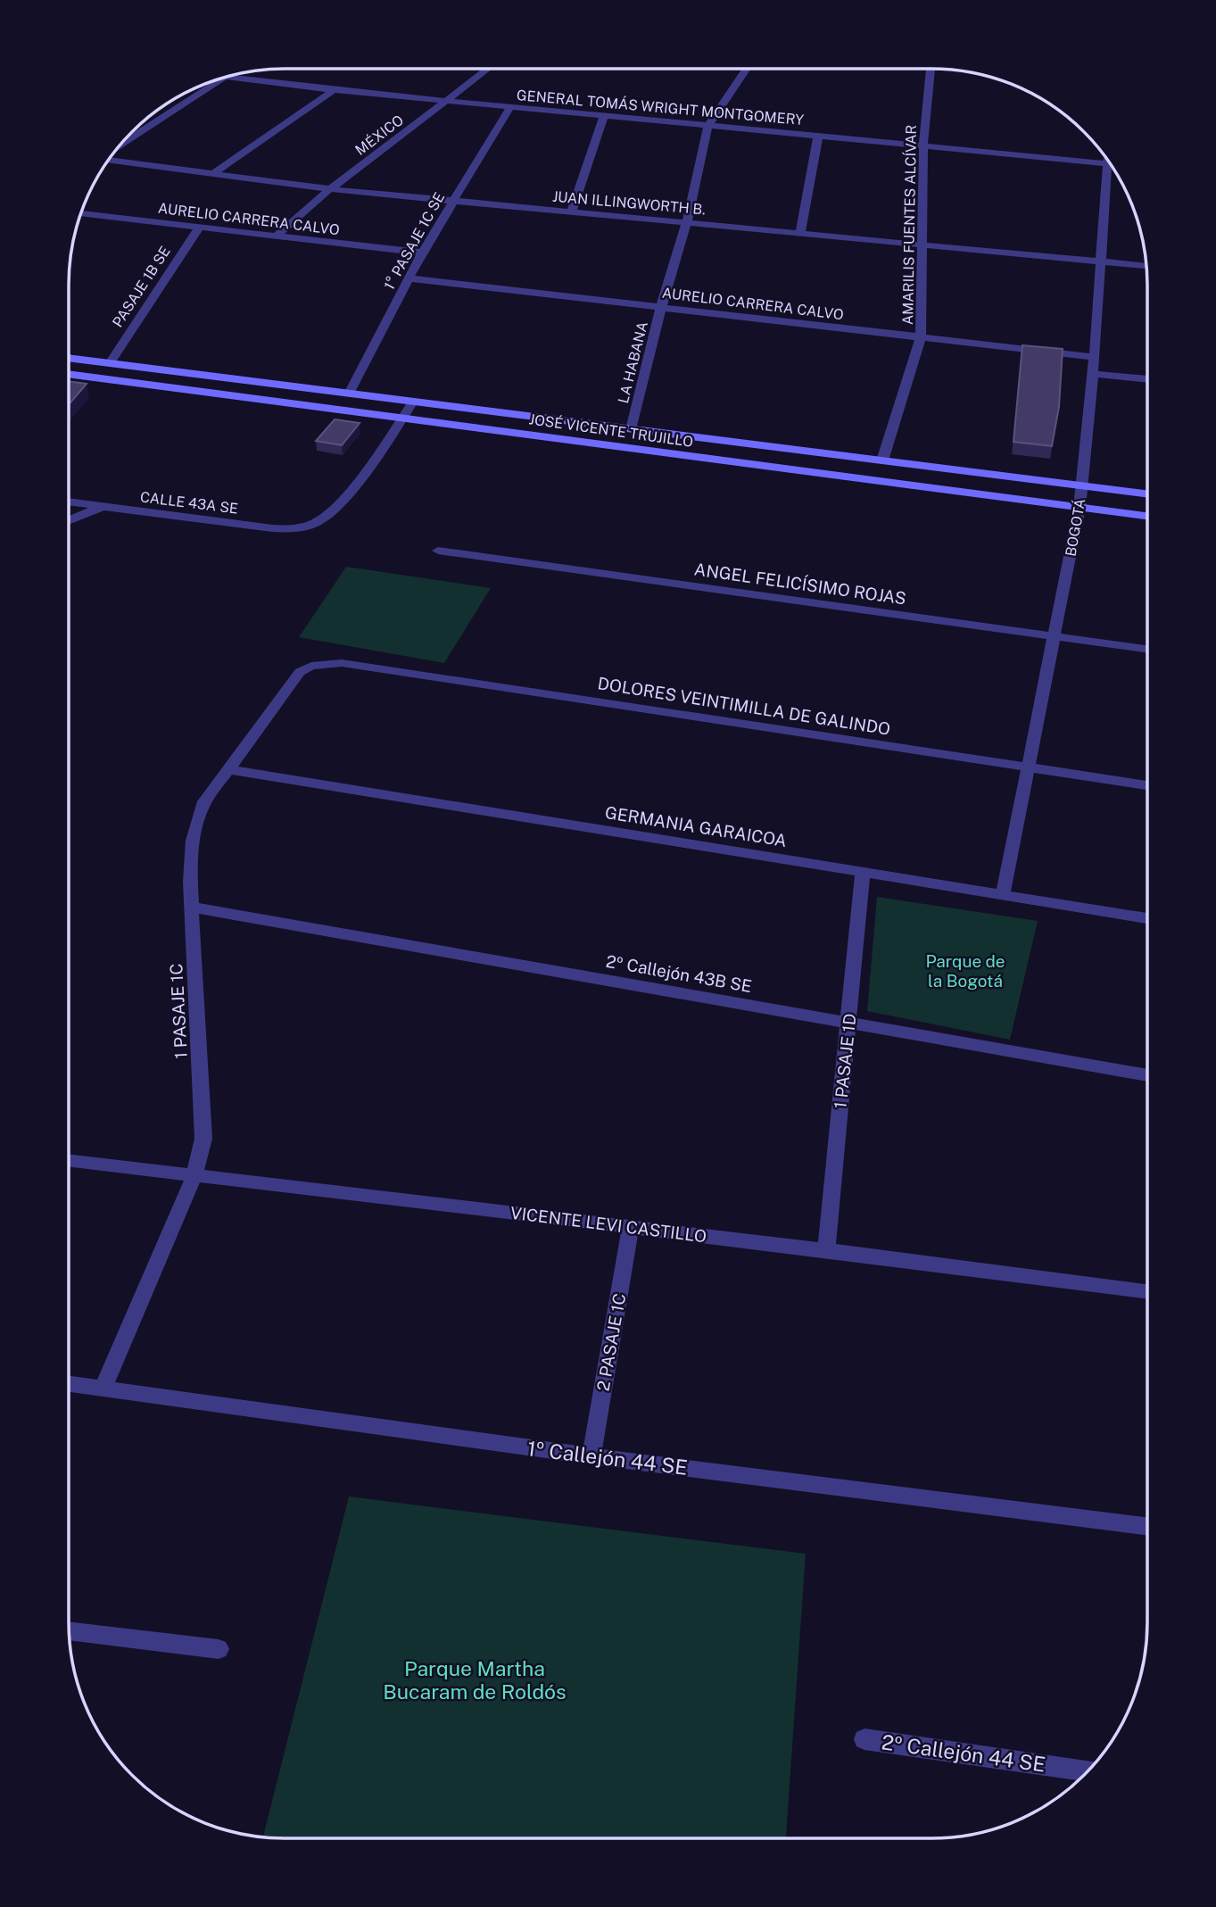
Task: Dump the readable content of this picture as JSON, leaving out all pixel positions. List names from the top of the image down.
{
  "streets": {
    "main road": ["JOSÉ VICENTE TRUJILLO"],
    "street": [
      "GENERAL TOMÁS WRIGHT MONTGOMERY",
      "MÉXICO",
      "JUAN ILLINGWORTH B.",
      "AURELIO CARRERA CALVO",
      "AMARILIS FUENTES ALCÍVAR",
      "1° PASAJE 1C SE",
      "PASAJE 1B SE",
      "LA HABANA",
      "CALLE 43A SE",
      "BOGOTÁ",
      "ANGEL FELICÍSIMO ROJAS",
      "DOLORES VEINTIMILLA DE GALINDO",
      "GERMANIA GARAICOA",
      "2º Callejón 43B SE",
      "1 PASAJE 1C",
      "1 PASAJE 1D",
      "VICENTE LEVI CASTILLO",
      "2 PASAJE 1C",
      "1º Callejón 44 SE",
      "2º Callejón 44 SE"
    ]
  },
  "crossings": [
    ["GENERAL TOMÁS WRIGHT MONTGOMERY", "MÉXICO"],
    ["GENERAL TOMÁS WRIGHT MONTGOMERY", "AMARILIS FUENTES ALCÍVAR"],
    ["GENERAL TOMÁS WRIGHT MONTGOMERY", "1° PASAJE 1C SE"],
    ["GENERAL TOMÁS WRIGHT MONTGOMERY", "LA HABANA"],
    ["MÉXICO", "JUAN ILLINGWORTH B."],
    ["MÉXICO", "AURELIO CARRERA CALVO"],
    ["JUAN ILLINGWORTH B.", "AMARILIS FUENTES ALCÍVAR"],
    ["JUAN ILLINGWORTH B.", "1° PASAJE 1C SE"],
    ["JUAN ILLINGWORTH B.", "LA HABANA"],
    ["JUAN ILLINGWORTH B.", "BOGOTÁ"],
    ["AURELIO CARRERA CALVO", "AMARILIS FUENTES ALCÍVAR"],
    ["AURELIO CARRERA CALVO", "1° PASAJE 1C SE"],
    ["AURELIO CARRERA CALVO", "PASAJE 1B SE"],
    ["AURELIO CARRERA CALVO", "LA HABANA"],
    ["AURELIO CARRERA CALVO", "BOGOTÁ"],
    ["AMARILIS FUENTES ALCÍVAR", "JOSÉ VICENTE TRUJILLO"],
    ["1° PASAJE 1C SE", "JOSÉ VICENTE TRUJILLO"],
    ["PASAJE 1B SE", "JOSÉ VICENTE TRUJILLO"],
    ["LA HABANA", "JOSÉ VICENTE TRUJILLO"],
    ["JOSÉ VICENTE TRUJILLO", "CALLE 43A SE"],
    ["JOSÉ VICENTE TRUJILLO", "BOGOTÁ"],
    ["BOGOTÁ", "ANGEL FELICÍSIMO ROJAS"],
    ["BOGOTÁ", "DOLORES VEINTIMILLA DE GALINDO"],
    ["BOGOTÁ", "GERMANIA GARAICOA"],
    ["DOLORES VEINTIMILLA DE GALINDO", "1 PASAJE 1C"],
    ["GERMANIA GARAICOA", "1 PASAJE 1C"],
    ["GERMANIA GARAICOA", "1 PASAJE 1D"],
    ["2º Callejón 43B SE", "1 PASAJE 1C"],
    ["2º Callejón 43B SE", "1 PASAJE 1D"],
    ["1 PASAJE 1C", "VICENTE LEVI CASTILLO"],
    ["1 PASAJE 1C", "1º Callejón 44 SE"],
    ["1 PASAJE 1D", "VICENTE LEVI CASTILLO"],
    ["VICENTE LEVI CASTILLO", "2 PASAJE 1C"],
    ["2 PASAJE 1C", "1º Callejón 44 SE"]
  ],
  "parks": ["Parque de la Bogotá", "Parque Martha Bucaram de Roldós"]
}
